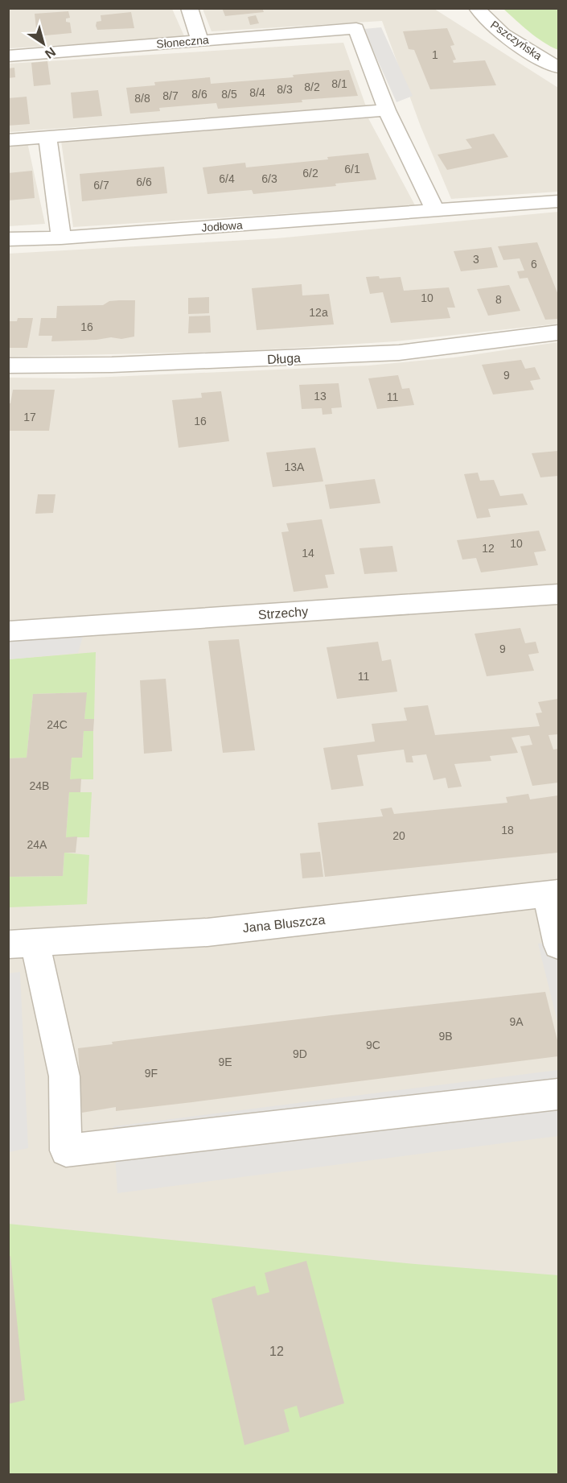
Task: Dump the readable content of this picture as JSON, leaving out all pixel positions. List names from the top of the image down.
{
  "streets": {
    "street": [
      "Pszczyńska",
      "Słoneczna",
      "Jodłowa",
      "Długa",
      "Strzechy",
      "Jana Bluszcza"
    ]
  },
  "house_numbers": [
    "1",
    "8/1",
    "8/2",
    "8/3",
    "8/4",
    "8/6",
    "8/5",
    "8/7",
    "8/8",
    "6/1",
    "6/2",
    "6/4",
    "6/3",
    "6/6",
    "6/7",
    "3",
    "6",
    "10",
    "8",
    "12a",
    "16",
    "9",
    "13",
    "11",
    "17",
    "16",
    "13A",
    "10",
    "12",
    "14",
    "9",
    "11",
    "24C",
    "24B",
    "18",
    "20",
    "24A",
    "9A",
    "9B",
    "9C",
    "9D",
    "9E",
    "9F",
    "12"
  ],
  "north": "bottom right"
}
